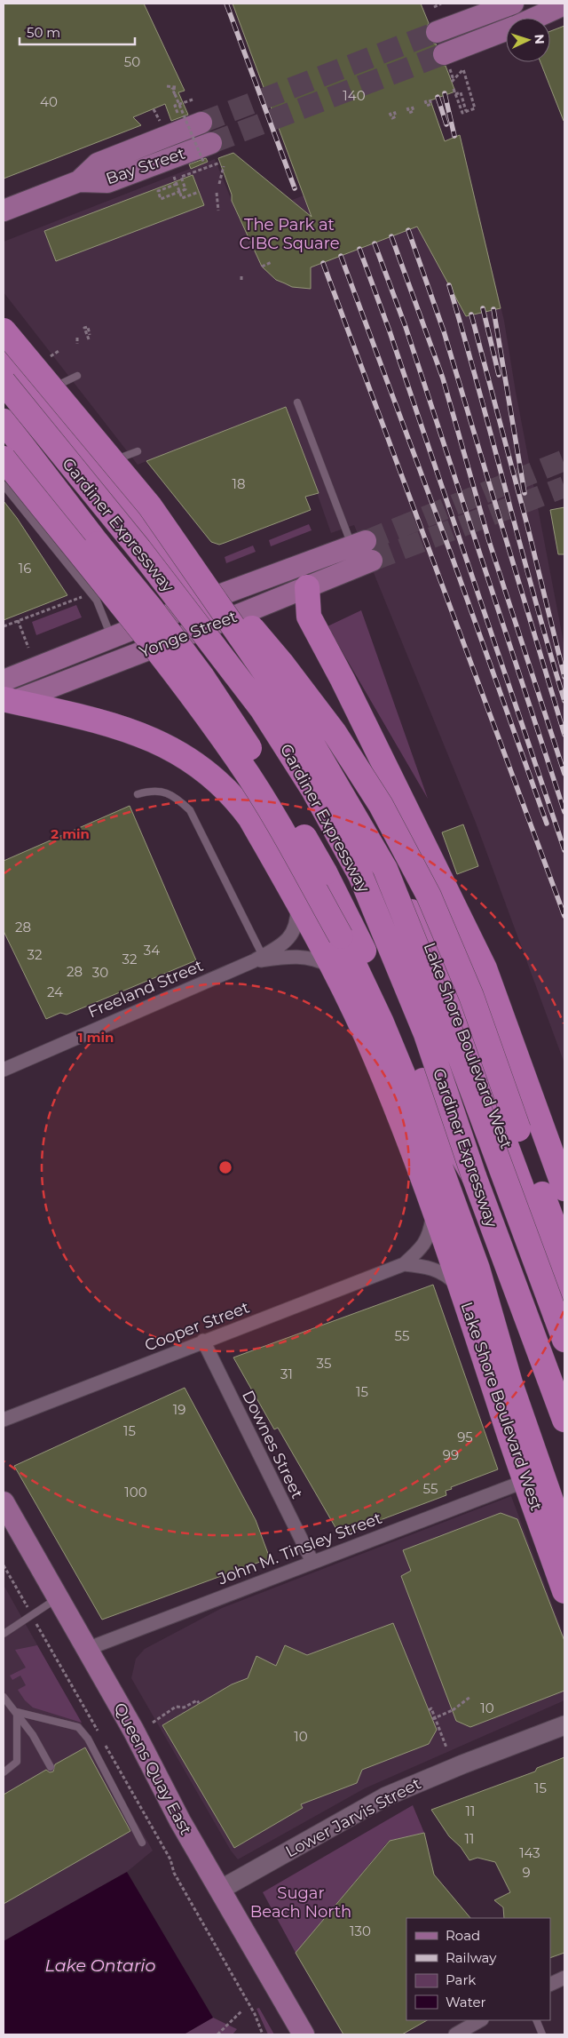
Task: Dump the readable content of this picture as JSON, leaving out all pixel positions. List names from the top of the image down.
{
  "streets": {
    "highway": ["Gardiner Expressway", "Lake Shore Boulevard West"],
    "main road": [
      "Bay Street",
      "Yonge Street",
      "Queens Quay East",
      "Lower Jarvis Street"
    ],
    "street": [
      "Freeland Street",
      "Cooper Street",
      "Downes Street",
      "John M. Tinsley Street"
    ]
  },
  "crossings": [
    ["Yonge Street", "Lake Shore Boulevard West"],
    ["Freeland Street", "Lake Shore Boulevard West"],
    ["Lake Shore Boulevard West", "Cooper Street"],
    ["Lake Shore Boulevard West", "John M. Tinsley Street"],
    ["Cooper Street", "Downes Street"],
    ["Downes Street", "John M. Tinsley Street"],
    ["John M. Tinsley Street", "Queens Quay East"],
    ["Queens Quay East", "Lower Jarvis Street"]
  ],
  "water": ["Lake Ontario"],
  "parks": ["The Park at CIBC Square", "Sugar Beach North"],
  "house_numbers": [
    "50",
    "140",
    "40",
    "18",
    "16",
    "28",
    "34",
    "32",
    "32",
    "28",
    "30",
    "24",
    "55",
    "35",
    "31",
    "15",
    "19",
    "15",
    "95",
    "99",
    "55",
    "100",
    "10",
    "10",
    "15",
    "11",
    "11",
    "143",
    "9",
    "130"
  ],
  "legend": [
    "Road",
    "Railway",
    "Park",
    "Water"
  ],
  "scale_bar": "50 m",
  "north": "right",
  "rings": ["2 min", "1 min"]
}
